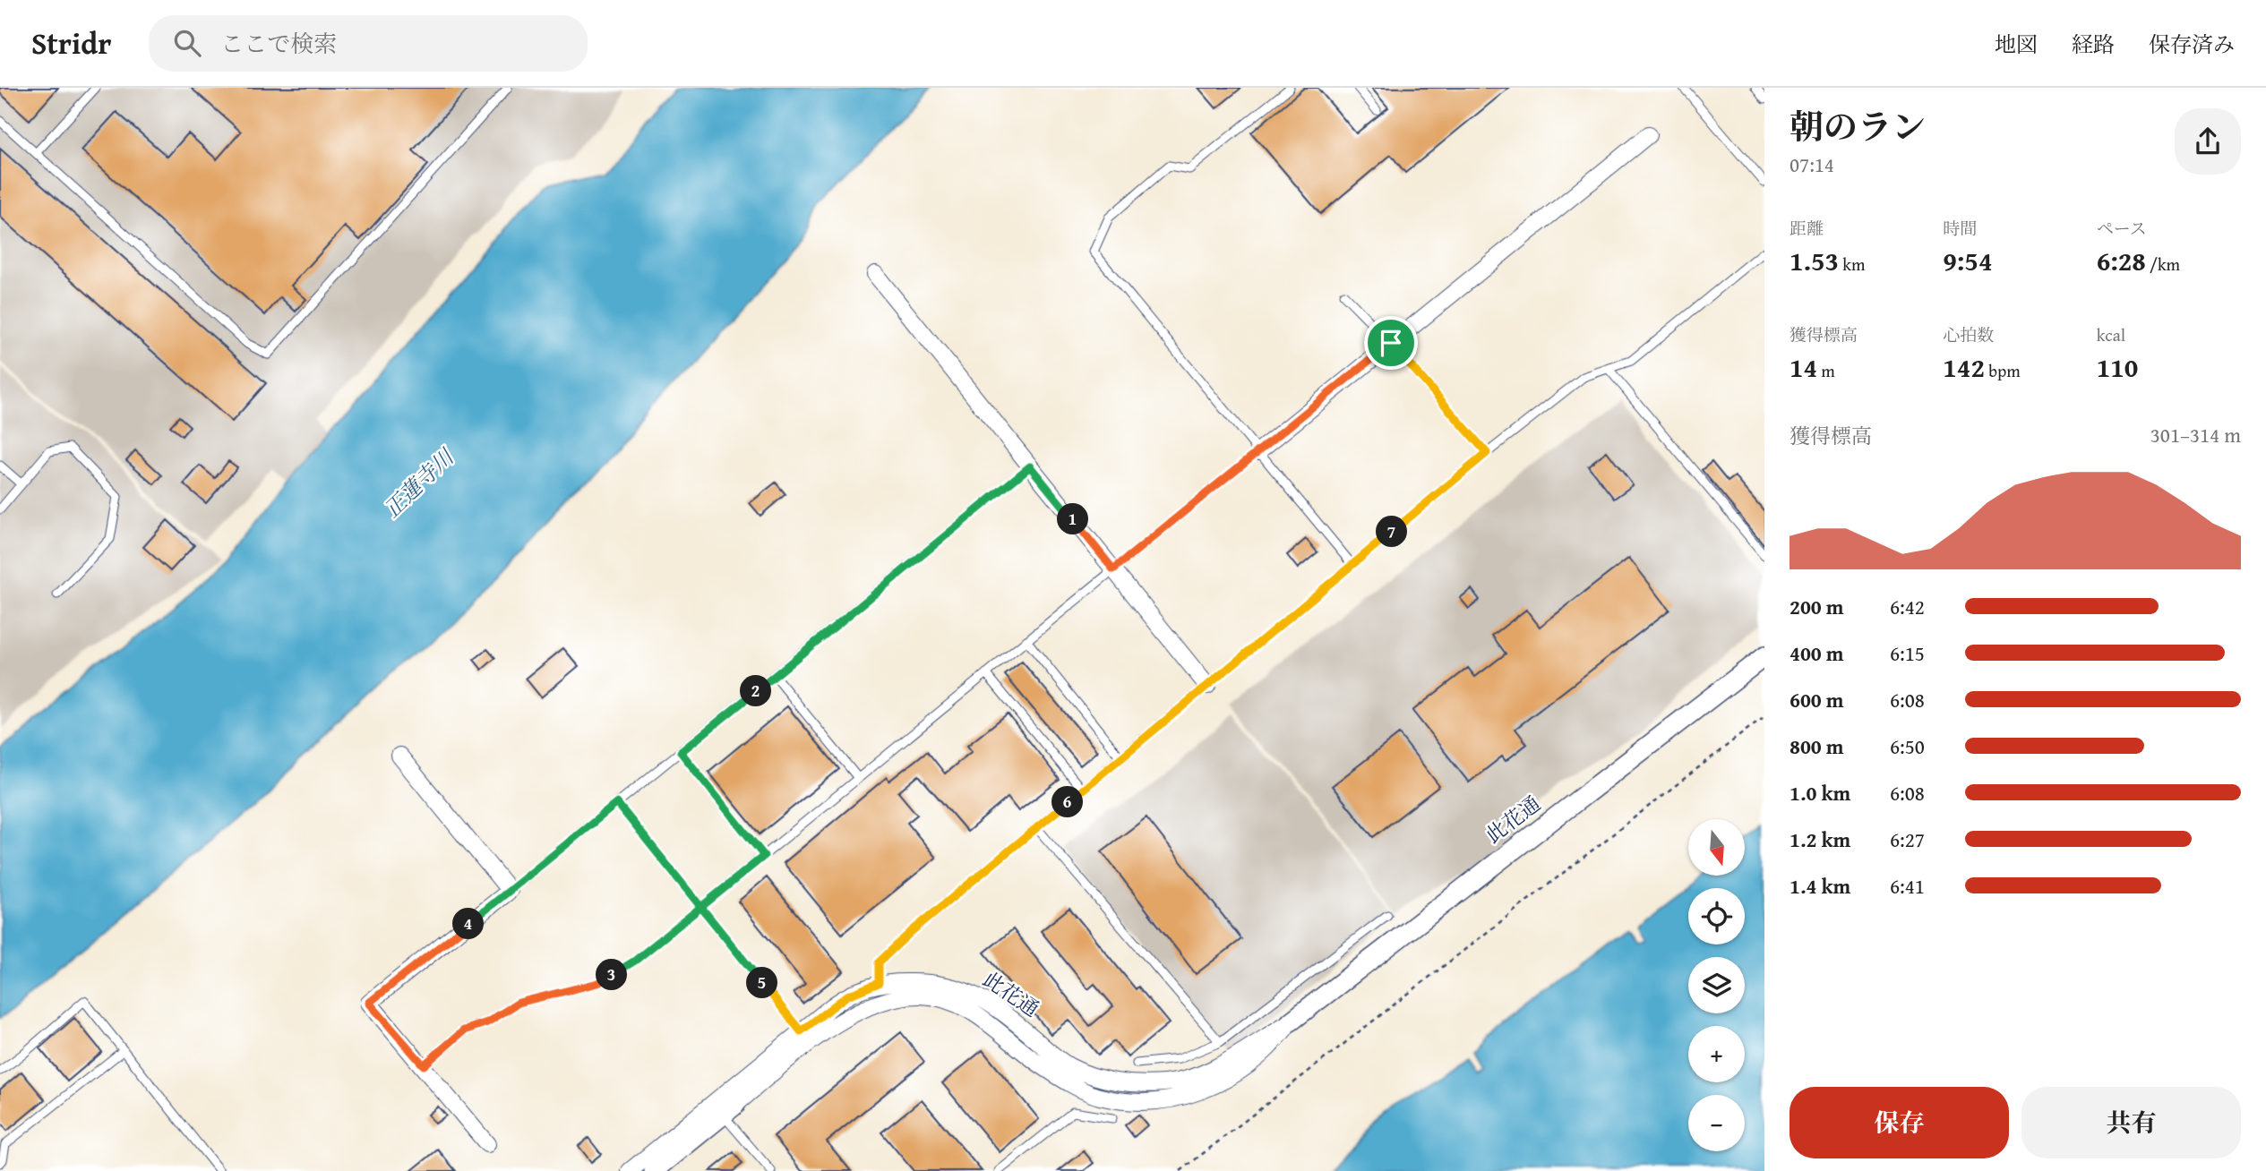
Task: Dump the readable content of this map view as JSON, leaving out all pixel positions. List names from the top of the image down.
{
  "streets": {
    "street": ["此花通"]
  },
  "water": ["正蓮寺川"],
  "north": "bottom",
  "page": {
    "header": "Stridr",
    "search": "ここで検索",
    "nav": ["地図", "経路", "保存済み"],
    "heading": ["朝のラン", "07:14"],
    "stats": [
      ["距離", "1.53 km"],
      ["時間", "9:54"],
      ["ペース", "6:28 /km"],
      ["獲得標高", "14 m"],
      ["心拍数", "142 bpm"],
      ["kcal", "110"]
    ],
    "chart": ["獲得標高", "301–314 m"],
    "pins": [
      "1",
      "7",
      "2",
      "6",
      "4",
      "3",
      "5"
    ],
    "list": [
      {
        "name": "200 m",
        "note": "6:42"
      },
      {
        "name": "400 m",
        "note": "6:15"
      },
      {
        "name": "600 m",
        "note": "6:08"
      },
      {
        "name": "800 m",
        "note": "6:50"
      },
      {
        "name": "1.0 km",
        "note": "6:08"
      },
      {
        "name": "1.2 km",
        "note": "6:27"
      },
      {
        "name": "1.4 km",
        "note": "6:41"
      }
    ],
    "map_buttons": ["+", "−"],
    "buttons": ["保存", "共有"]
  }
}
